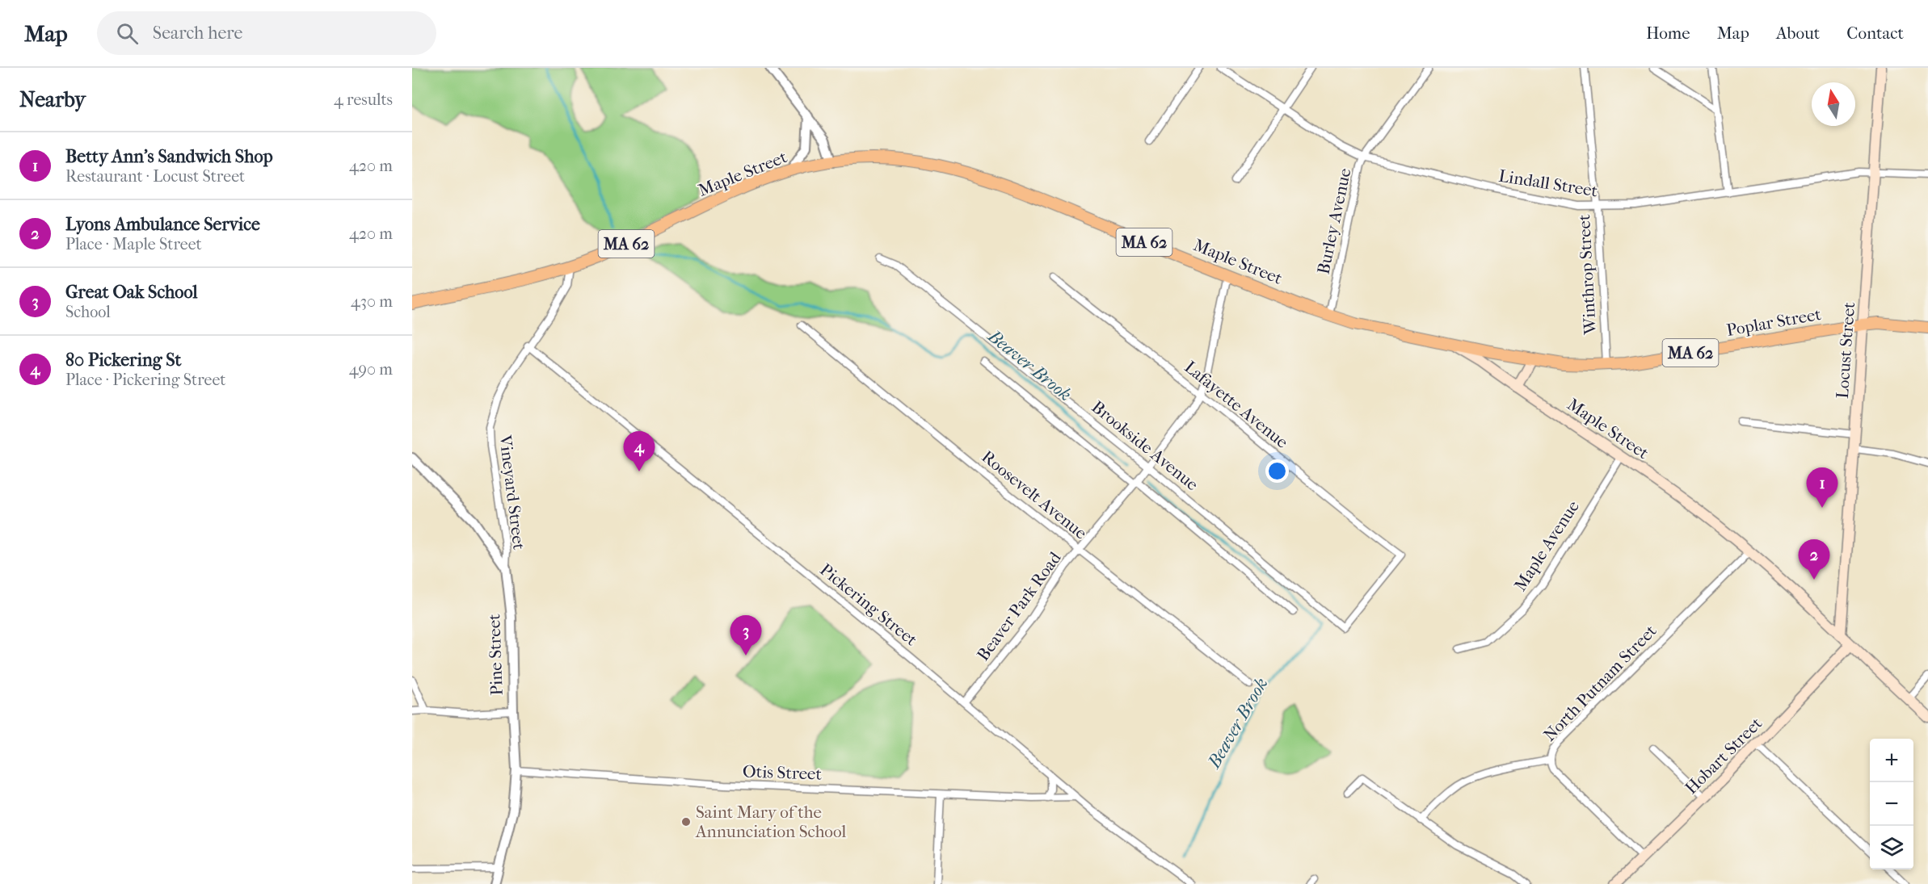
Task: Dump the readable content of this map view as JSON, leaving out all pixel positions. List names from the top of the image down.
{
  "streets": {
    "main road": [
      "Maple Street",
      "MA 62",
      "Poplar Street",
      "Locust Street",
      "Hobart Street"
    ],
    "street": [
      "Lindall Street",
      "Burley Avenue",
      "Winthrop Street",
      "Lafayette Avenue",
      "Brookside Avenue",
      "Vineyard Street",
      "Roosevelt Avenue",
      "Maple Avenue",
      "Pickering Street",
      "Beaver Park Road",
      "Pine Street",
      "North Putnam Street",
      "Otis Street"
    ]
  },
  "crossings": [
    ["Maple Street", "Burley Avenue"],
    ["Maple Street", "Poplar Street"],
    ["Maple Street", "Locust Street"],
    ["Maple Street", "Vineyard Street"],
    ["Maple Street", "Maple Avenue"],
    ["Maple Street", "Beaver Park Road"],
    ["Maple Street", "North Putnam Street"],
    ["Maple Street", "Hobart Street"],
    ["Lindall Street", "Burley Avenue"],
    ["Lindall Street", "Winthrop Street"],
    ["Lindall Street", "Locust Street"],
    ["Winthrop Street", "Poplar Street"],
    ["Poplar Street", "Locust Street"],
    ["Lafayette Avenue", "Brookside Avenue"],
    ["Lafayette Avenue", "Beaver Park Road"],
    ["Brookside Avenue", "Beaver Park Road"],
    ["Vineyard Street", "Pickering Street"],
    ["Vineyard Street", "Pine Street"],
    ["Roosevelt Avenue", "Beaver Park Road"],
    ["Pickering Street", "Beaver Park Road"],
    ["Pickering Street", "Otis Street"],
    ["Pine Street", "Otis Street"],
    ["North Putnam Street", "Hobart Street"]
  ],
  "water": ["Beaver Brook"],
  "places": ["Saint Mary of the Annunciation School"],
  "north": "top",
  "page": {
    "header": "Map",
    "search": "Search here",
    "nav": [
      "Home",
      "Map",
      "About",
      "Contact"
    ],
    "heading": ["Nearby", "4 results"],
    "list": [
      {
        "mark": "1",
        "name": "Betty Ann's Sandwich Shop",
        "note": "Restaurant · Locust Street",
        "value": "420 m"
      },
      {
        "mark": "2",
        "name": "Lyons Ambulance Service",
        "note": "Place · Maple Street",
        "value": "420 m"
      },
      {
        "mark": "3",
        "name": "Great Oak School",
        "note": "School",
        "value": "430 m"
      },
      {
        "mark": "4",
        "name": "80 Pickering St",
        "note": "Place · Pickering Street",
        "value": "490 m"
      }
    ],
    "pins": [
      "4",
      "1",
      "2",
      "3"
    ],
    "map_buttons": ["+", "−"]
  }
}
